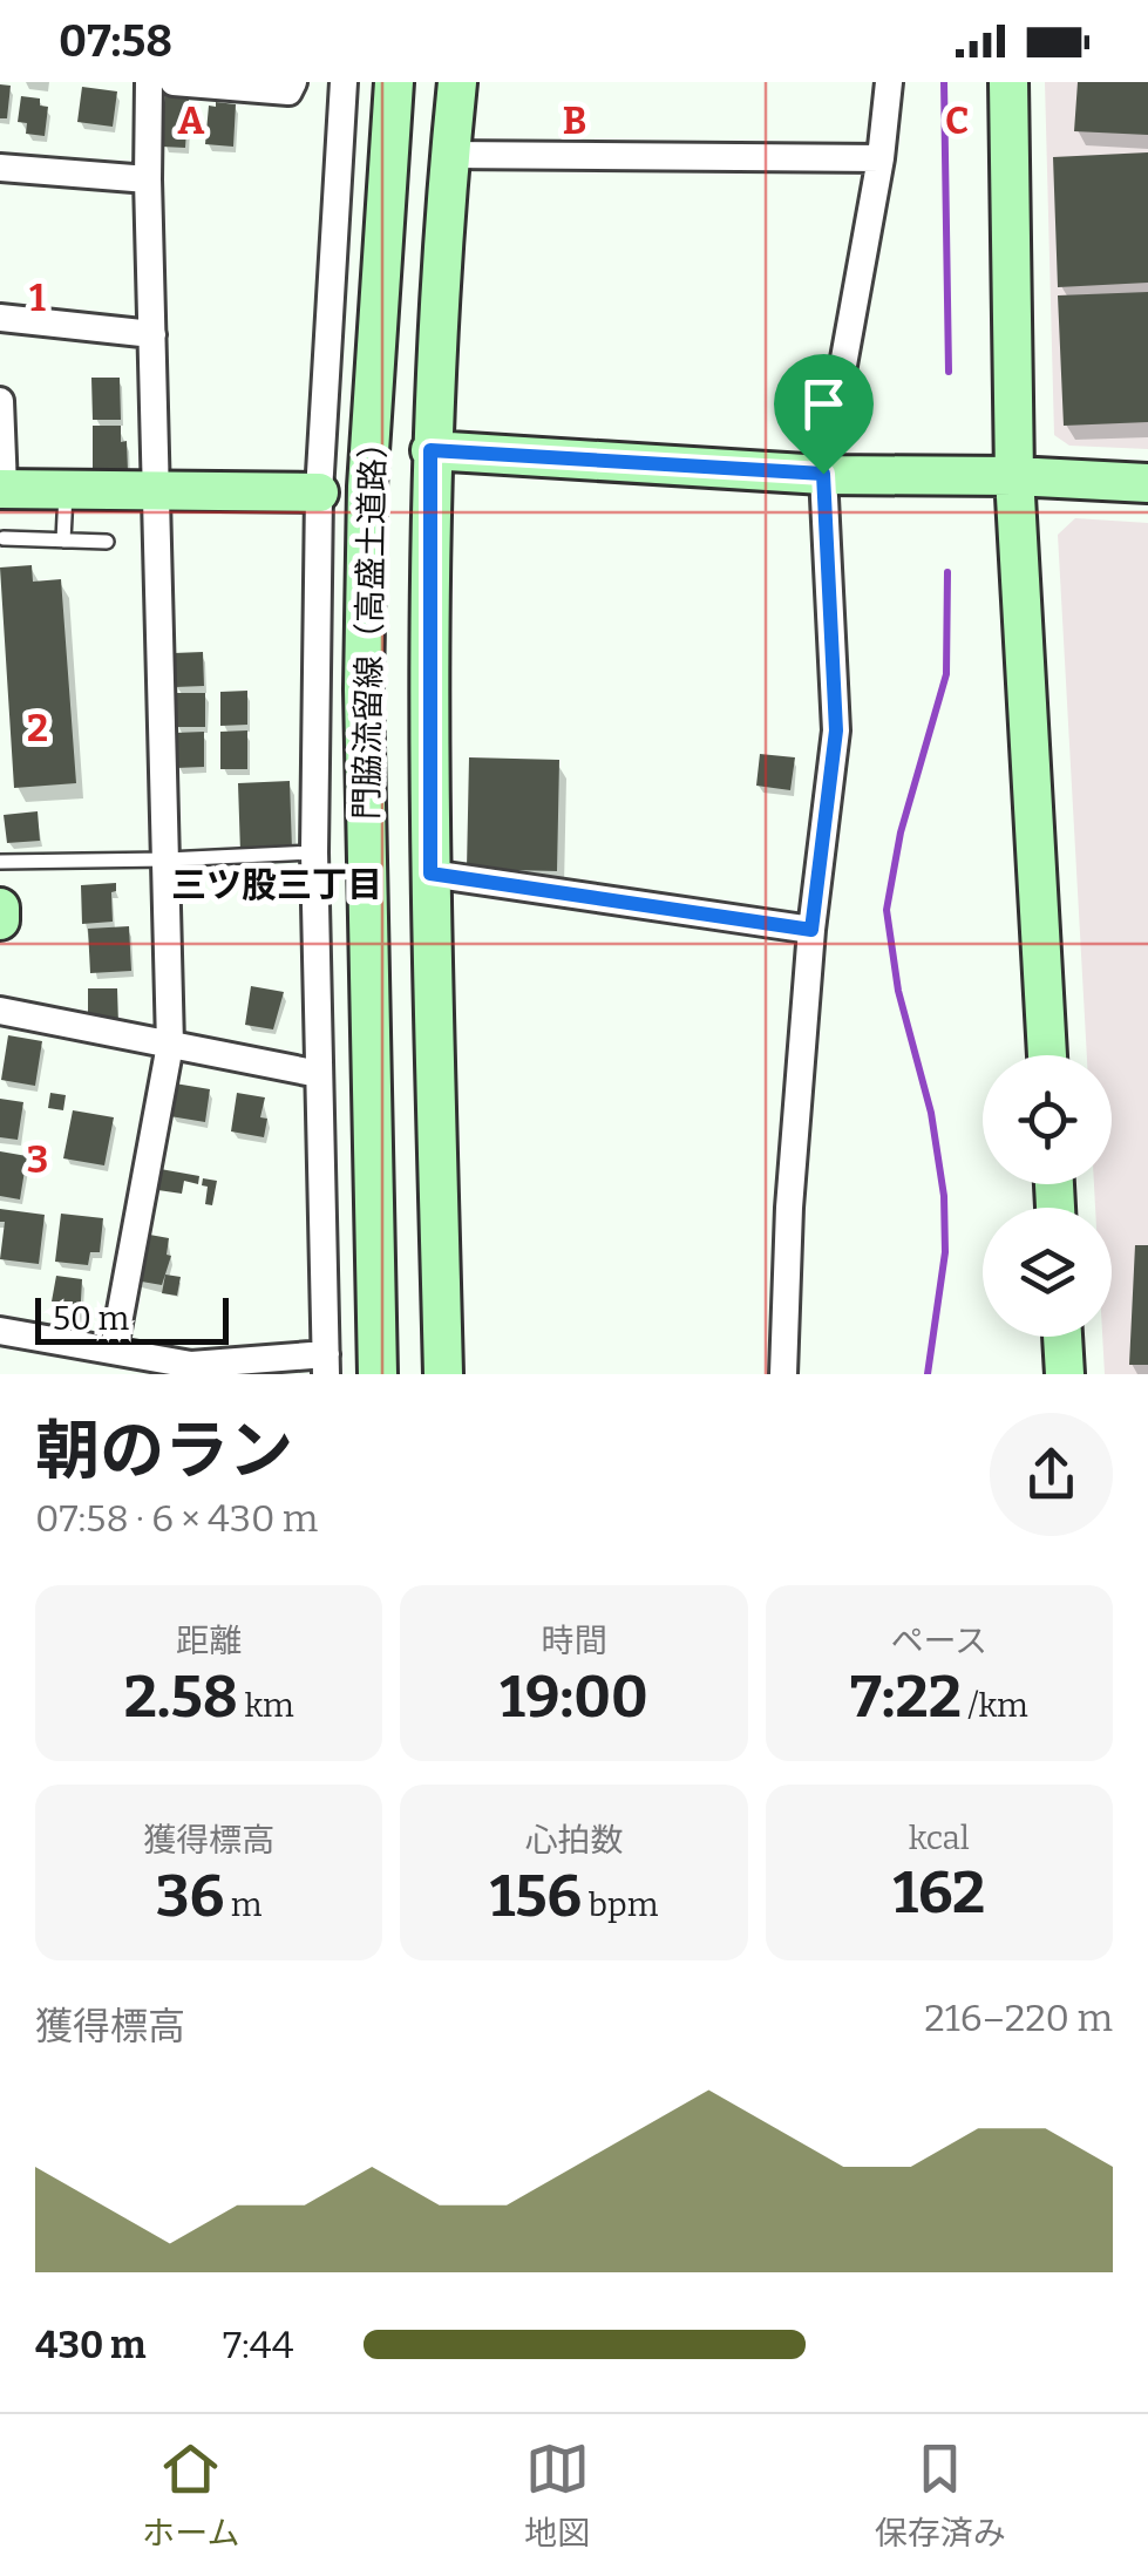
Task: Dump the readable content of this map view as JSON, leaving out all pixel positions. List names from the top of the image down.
{
  "streets": {
    "street": ["門脇流留線（高盛土道路）"]
  },
  "districts": ["三ツ股三丁目"],
  "scale_bar": "50 m",
  "page": {
    "status": "07:58",
    "scale": "50 m",
    "heading": ["朝のラン", "07:58 · 6 × 430 m"],
    "stats": [
      ["距離", "2.58 km"],
      ["時間", "19:00"],
      ["ペース", "7:22 /km"],
      ["獲得標高", "36 m"],
      ["心拍数", "156 bpm"],
      ["kcal", "162"]
    ],
    "chart": ["獲得標高", "216–220 m"],
    "list": [
      {
        "name": "430 m",
        "note": "7:44"
      }
    ],
    "tabs": ["ホーム", "地図", "保存済み"]
  },
  "grid": {
    "columns": ["A", "B", "C"],
    "rows": ["1", "2", "3"]
  }
}
